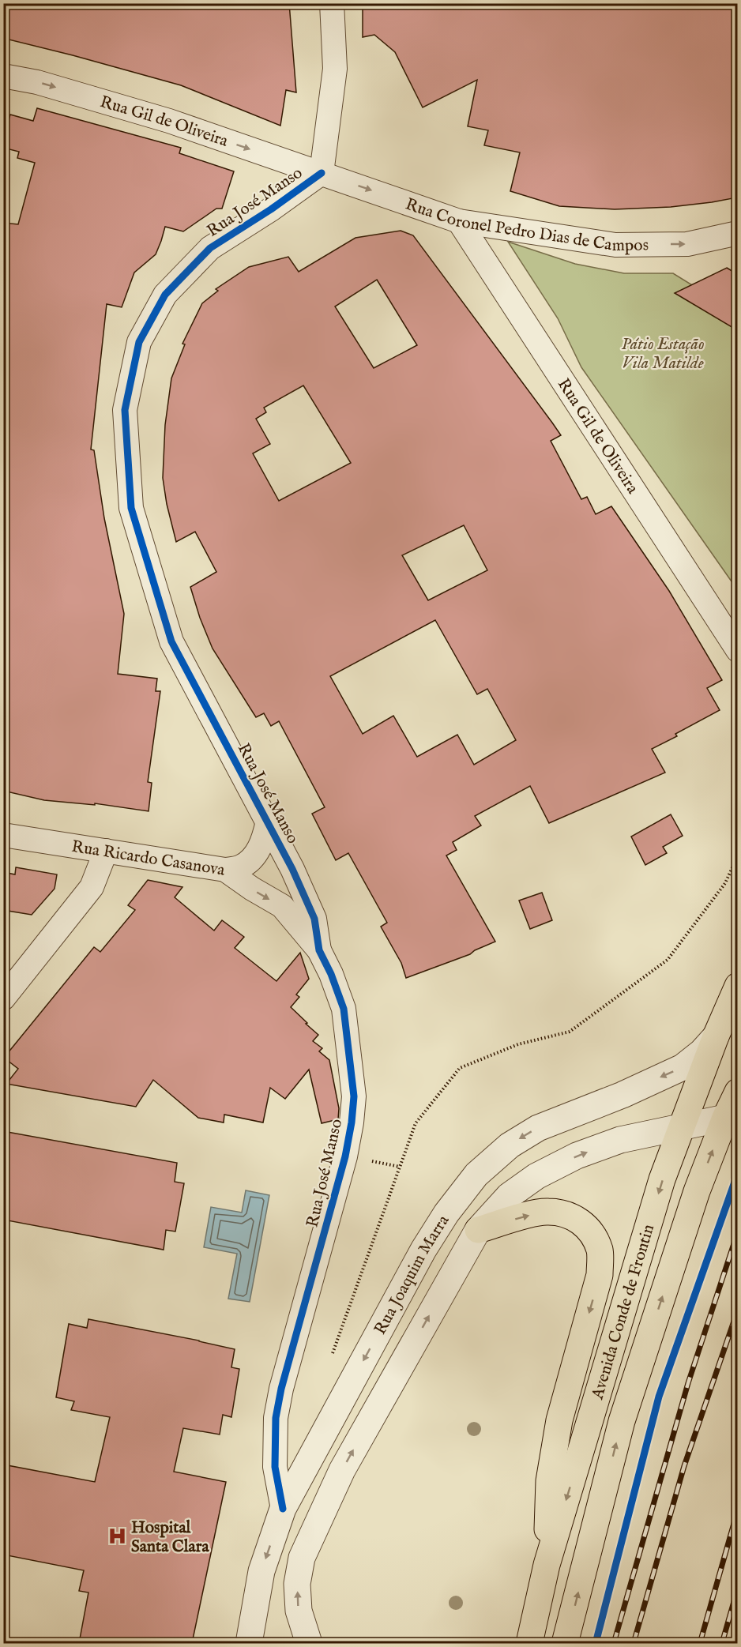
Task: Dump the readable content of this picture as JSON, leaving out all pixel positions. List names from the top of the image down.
{
  "streets": {
    "highway": ["Avenida Conde de Frontin"],
    "street": [
      "Rua Gil de Oliveira",
      "Rua José Manso",
      "Rua Coronel Pedro Dias de Campos",
      "Rua Ricardo Casanova",
      "Rua Joaquim Marra"
    ]
  },
  "crossings": [
    ["Rua Gil de Oliveira", "Rua José Manso"],
    ["Rua Gil de Oliveira", "Rua Coronel Pedro Dias de Campos"],
    ["Rua José Manso", "Rua Coronel Pedro Dias de Campos"],
    ["Rua José Manso", "Rua Ricardo Casanova"],
    ["Rua José Manso", "Rua Joaquim Marra"],
    ["Rua Joaquim Marra", "Avenida Conde de Frontin"]
  ],
  "one_way": ["Rua Gil de Oliveira", "Rua Coronel Pedro Dias de Campos", "Rua Ricardo Casanova"],
  "parks": ["Pátio Estação Vila Matilde"],
  "places": {
    "hospital": ["Hospital Santa Clara"]
  }
}
